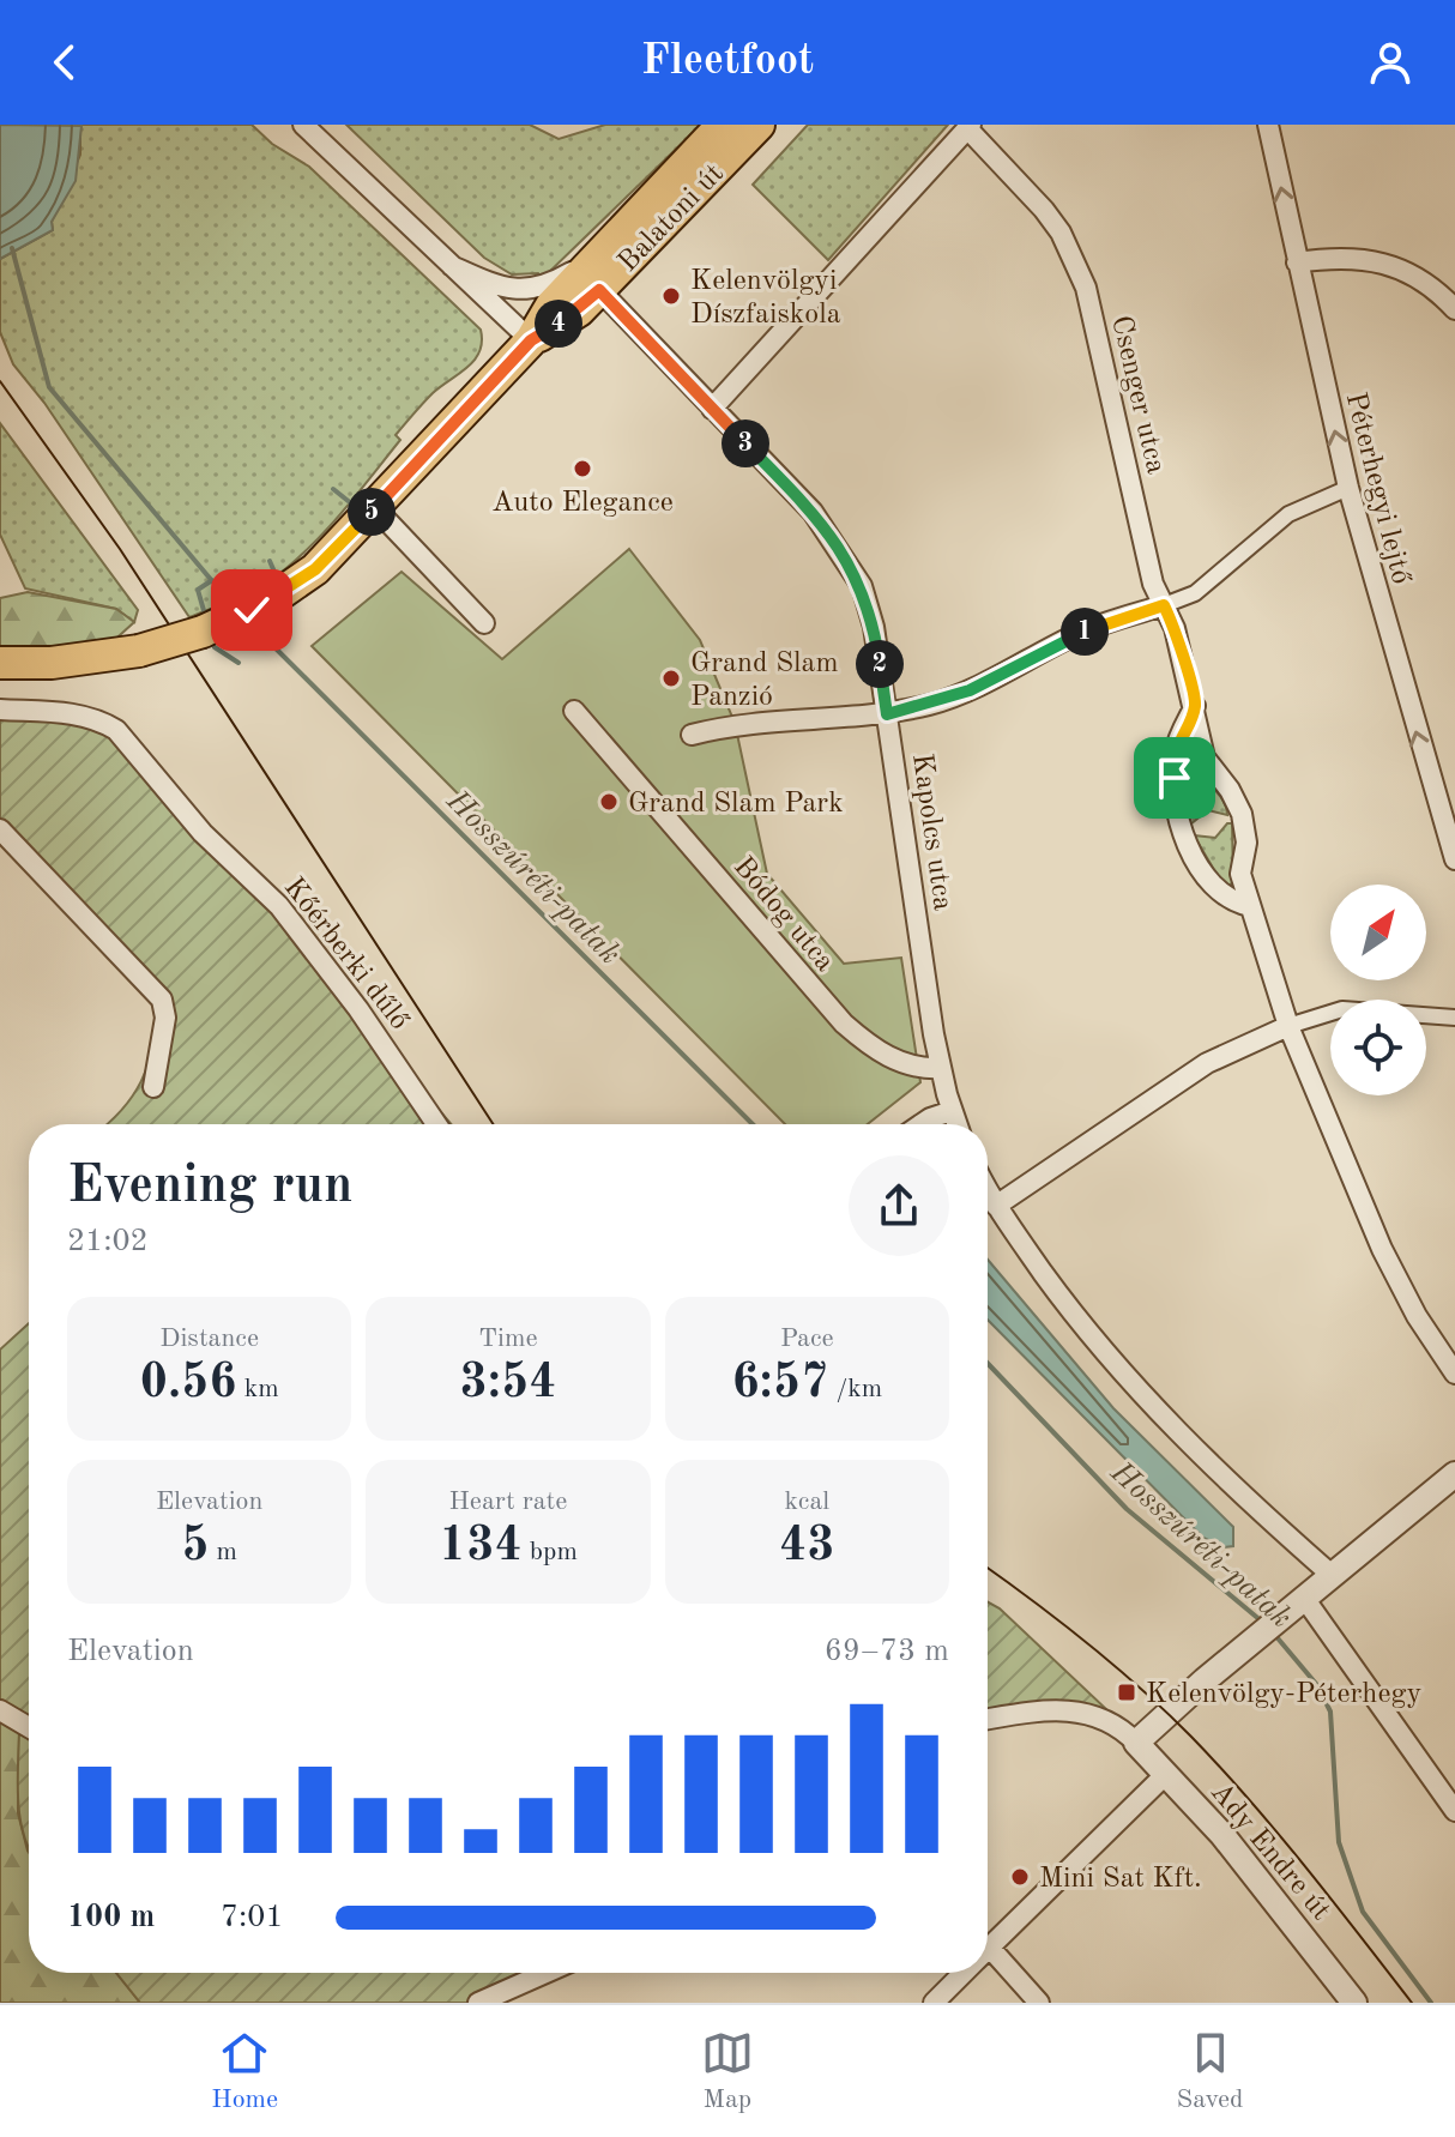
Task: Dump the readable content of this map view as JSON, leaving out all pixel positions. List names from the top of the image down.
{
  "streets": {
    "main road": ["Balatoni út"],
    "street": [
      "Csenger utca",
      "Péterhegyi lejtő",
      "Kapolcs utca",
      "Bódog utca",
      "Kőérberki dűlő",
      "Ady Endre út"
    ]
  },
  "crossings": [
    ["Balatoni út", "Kapolcs utca"],
    ["Kapolcs utca", "Bódog utca"]
  ],
  "one_way": ["Péterhegyi lejtő"],
  "water": ["Hosszúréti-patak"],
  "places": {
    "other": [
      "Kelenvölgyi Díszfaiskola",
      "Auto Elegance",
      "Grand Slam Panzió",
      "Grand Slam Park",
      "Mini Sat Kft."
    ],
    "transit": ["Kelenvölgy-Péterhegy"]
  },
  "north": "top right",
  "page": {
    "header": "Fleetfoot",
    "pins": [
      "4",
      "3",
      "5",
      "1",
      "2"
    ],
    "heading": ["Evening run", "21:02"],
    "stats": [
      ["Distance", "0.56 km"],
      ["Time", "3:54"],
      ["Pace", "6:57 /km"],
      ["Elevation", "5 m"],
      ["Heart rate", "134 bpm"],
      ["kcal", "43"]
    ],
    "chart": ["Elevation", "69–73 m"],
    "list": [
      {
        "name": "100 m",
        "note": "7:01"
      }
    ],
    "tabs": ["Home", "Map", "Saved"]
  }
}
